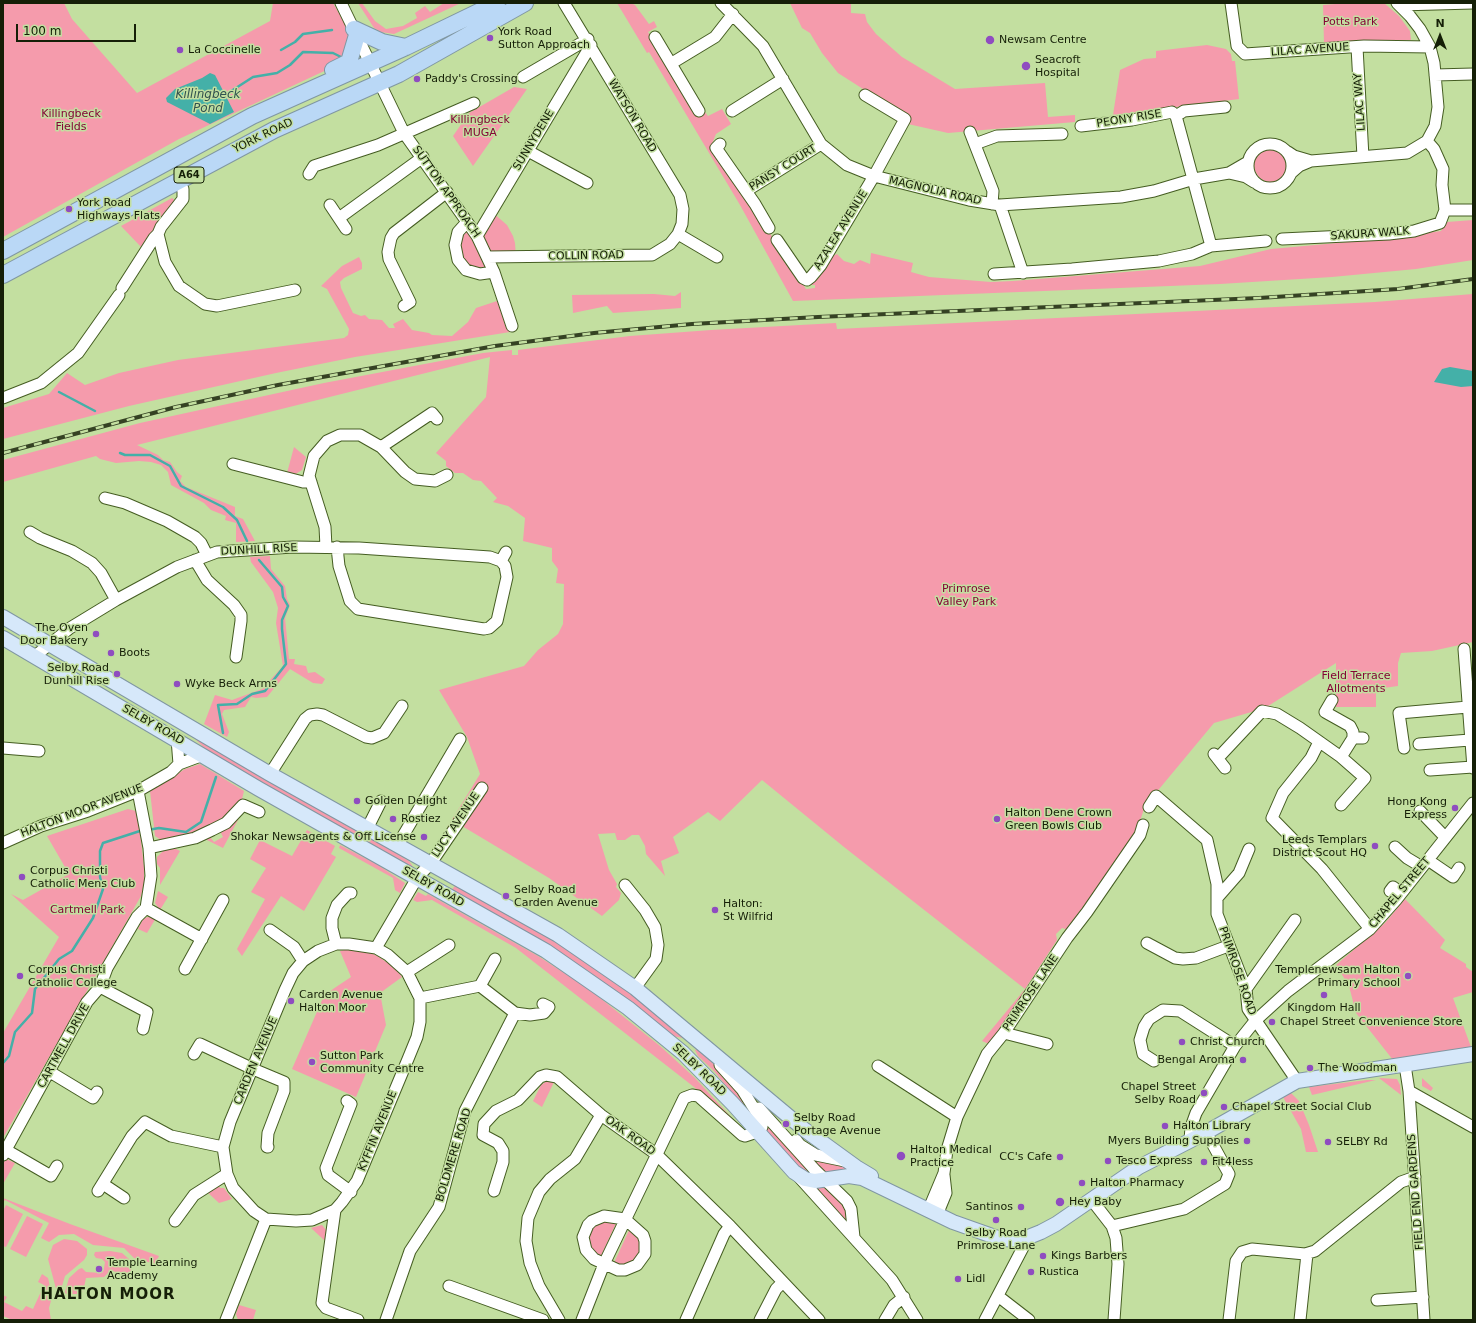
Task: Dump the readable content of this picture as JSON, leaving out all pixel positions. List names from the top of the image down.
{
  "streets": {
    "highway": ["YORK ROAD", "A64"],
    "main road": ["SELBY ROAD"],
    "street": [
      "LILAC AVENUE",
      "LILAC WAY",
      "WATSON ROAD",
      "PEONY RISE",
      "SUNNYDENE",
      "PANSY COURT",
      "MAGNOLIA ROAD",
      "SUTTON APPROACH",
      "AZALEA AVENUE",
      "SAKURA WALK",
      "COLLIN ROAD",
      "DUNHILL RISE",
      "HALTON MOOR AVENUE",
      "LUCY AVENUE",
      "CHAPEL STREET",
      "PRIMROSE ROAD",
      "PRIMROSE LANE",
      "CARTMELL DRIVE",
      "CARDEN AVENUE",
      "KYFFIN AVENUE",
      "OAK ROAD",
      "BOLDMERE ROAD",
      "FIELD END GARDENS"
    ]
  },
  "crossings": [
    ["LILAC AVENUE", "LILAC WAY"],
    ["LILAC WAY", "MAGNOLIA ROAD"],
    ["WATSON ROAD", "SUNNYDENE"],
    ["WATSON ROAD", "COLLIN ROAD"],
    ["PEONY RISE", "MAGNOLIA ROAD"],
    ["YORK ROAD", "SUTTON APPROACH"],
    ["SUNNYDENE", "SUTTON APPROACH"],
    ["PANSY COURT", "MAGNOLIA ROAD"],
    ["MAGNOLIA ROAD", "AZALEA AVENUE"],
    ["SUTTON APPROACH", "COLLIN ROAD"],
    ["DUNHILL RISE", "SELBY ROAD"],
    ["SELBY ROAD", "HALTON MOOR AVENUE"],
    ["SELBY ROAD", "LUCY AVENUE"],
    ["SELBY ROAD", "CHAPEL STREET"],
    ["SELBY ROAD", "PRIMROSE ROAD"],
    ["SELBY ROAD", "PRIMROSE LANE"],
    ["SELBY ROAD", "FIELD END GARDENS"],
    ["CHAPEL STREET", "PRIMROSE ROAD"],
    ["CARDEN AVENUE", "KYFFIN AVENUE"]
  ],
  "districts": ["HALTON MOOR"],
  "water": ["Killingbeck Pond"],
  "parks": [
    "Potts Park",
    "Killingbeck Fields",
    "Killingbeck MUGA",
    "Primrose Valley Park",
    "Field Terrace Allotments",
    "Cartmell Park"
  ],
  "places": [
    "York Road Sutton Approach",
    "Newsam Centre",
    "La Coccinelle",
    "Seacroft Hospital",
    "Paddy's Crossing",
    "York Road Highways Flats",
    "The Oven Door Bakery",
    "Boots",
    "Selby Road Dunhill Rise",
    "Wyke Beck Arms",
    "Golden Delight",
    "Hong Kong Express",
    "Rostiez",
    "Halton Dene Crown Green Bowls Club",
    "Shokar Newsagents & Off License",
    "Leeds Templars District Scout HQ",
    "Corpus Christi Catholic Mens Club",
    "Selby Road Carden Avenue",
    "Halton: St Wilfrid",
    "Corpus Christi Catholic College",
    "Templenewsam Halton Primary School",
    "Kingdom Hall",
    "Carden Avenue Halton Moor",
    "Chapel Street Convenience Store",
    "Christ Church",
    "Bengal Aroma",
    "Sutton Park Community Centre",
    "The Woodman",
    "Chapel Street Selby Road",
    "Chapel Street Social Club",
    "Selby Road Portage Avenue",
    "Halton Library",
    "Myers Building Supplies",
    "SELBY Rd",
    "Halton Medical Practice",
    "CC's Cafe",
    "Tesco Express",
    "Fit4less",
    "Halton Pharmacy",
    "Hey Baby",
    "Santinos",
    "Selby Road Primrose Lane",
    "Kings Barbers",
    "Temple Learning Academy",
    "Rustica",
    "Lidl"
  ],
  "scale_bar": "100 m",
  "north": "top"
}
